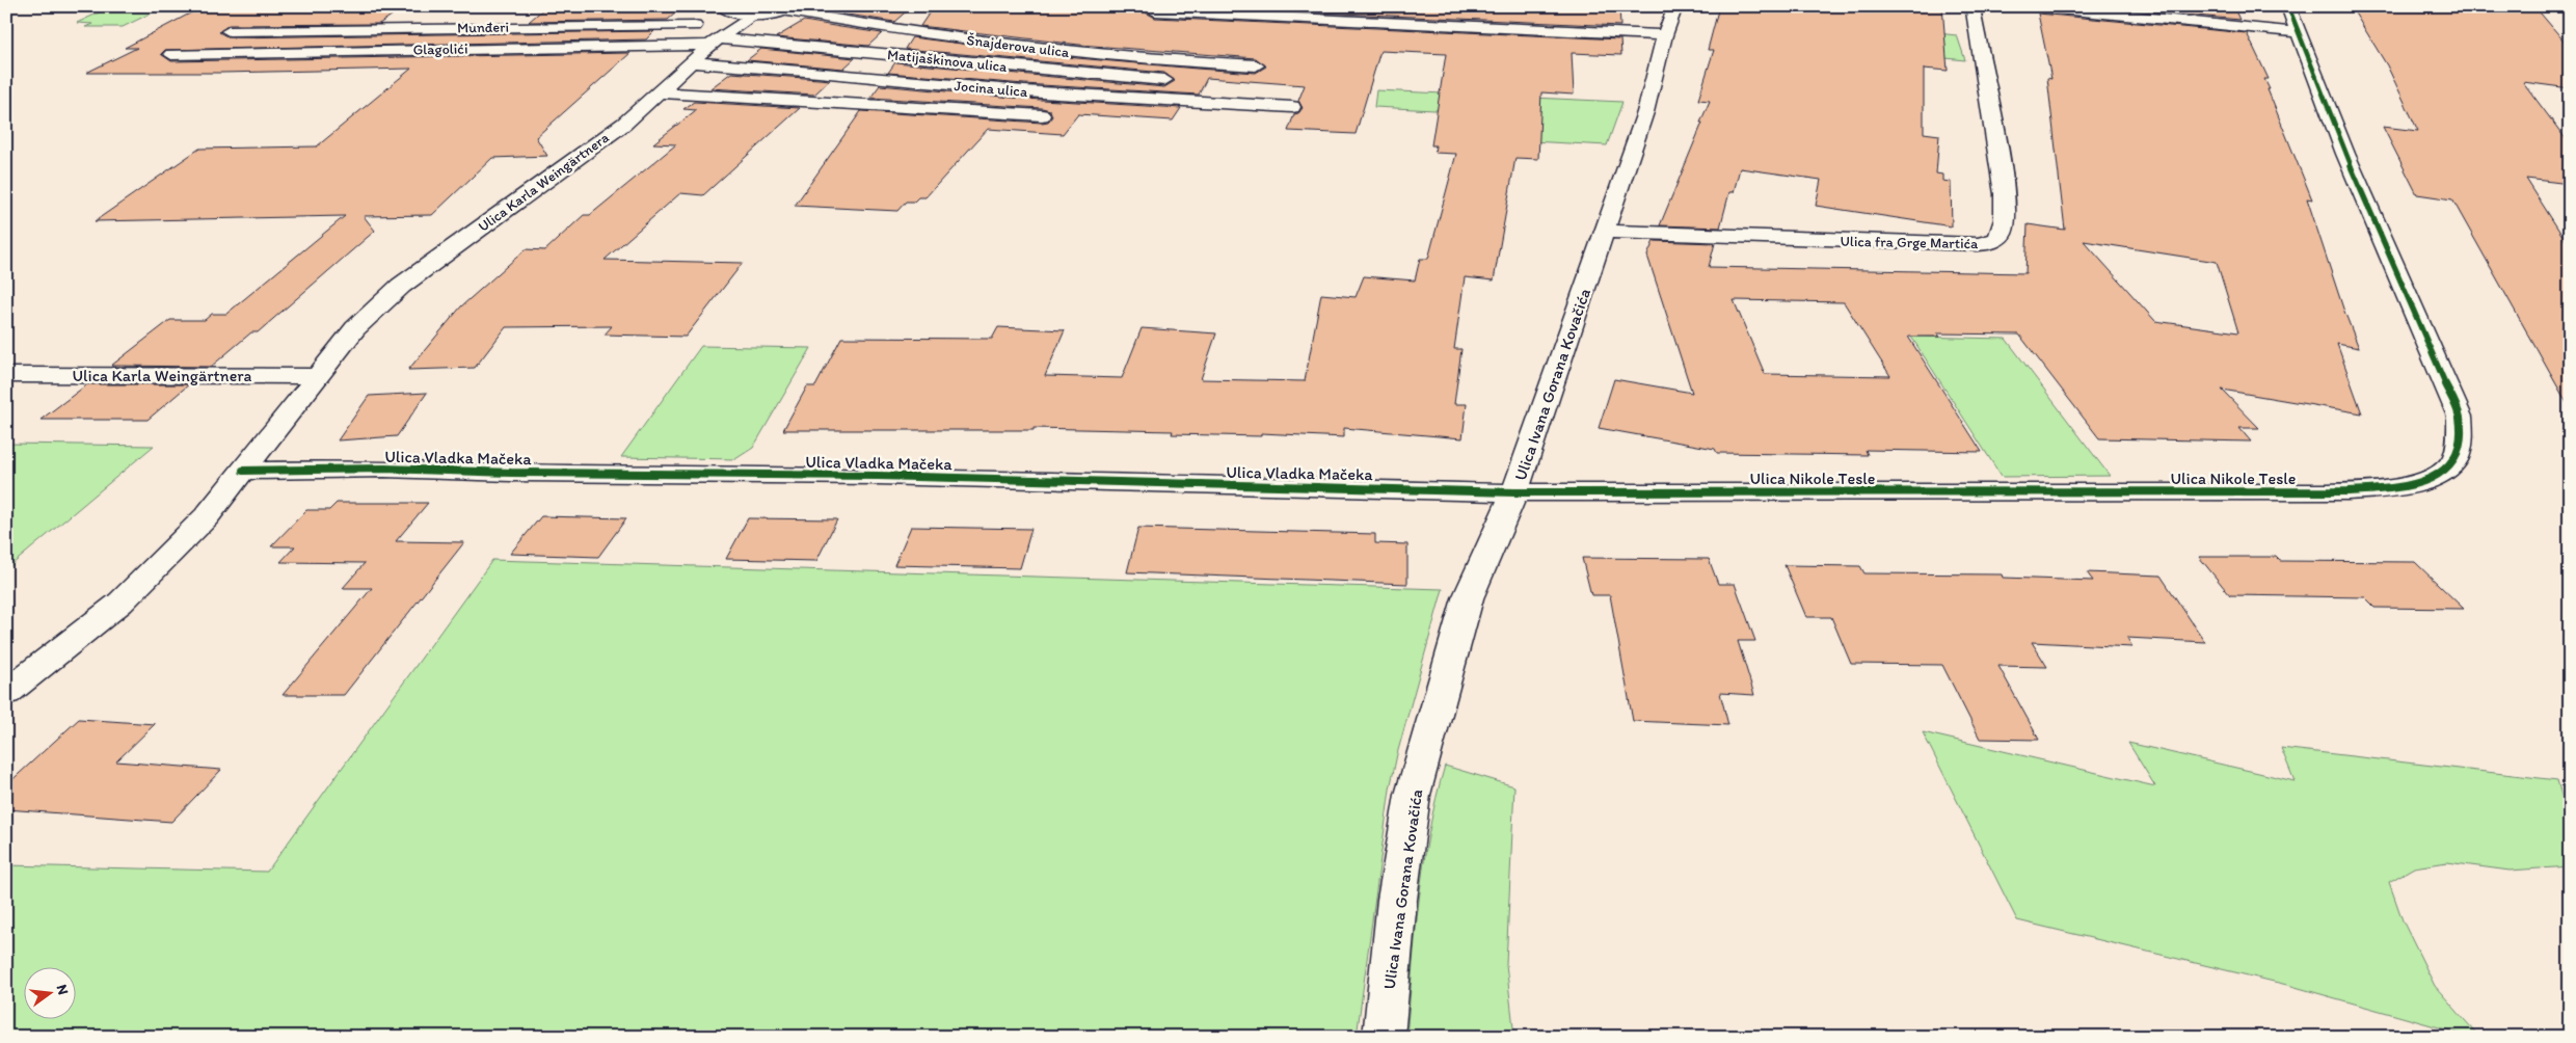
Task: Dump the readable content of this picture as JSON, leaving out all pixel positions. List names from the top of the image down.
{
  "streets": {
    "street": [
      "Munđeri",
      "Šnajderova ulica",
      "Glagolići",
      "Matijaškinova ulica",
      "Jocina ulica",
      "Ulica Karla Weingärtnera",
      "Ulica fra Grge Martića",
      "Ulica Ivana Gorana Kovačića",
      "Ulica Vladka Mačeka",
      "Ulica Nikole Tesle"
    ]
  },
  "crossings": [
    ["Munđeri", "Šnajderova ulica"],
    ["Munđeri", "Glagolići"],
    ["Munđeri", "Matijaškinova ulica"],
    ["Munđeri", "Ulica Karla Weingärtnera"],
    ["Šnajderova ulica", "Glagolići"],
    ["Šnajderova ulica", "Matijaškinova ulica"],
    ["Šnajderova ulica", "Ulica Karla Weingärtnera"],
    ["Glagolići", "Matijaškinova ulica"],
    ["Glagolići", "Ulica Karla Weingärtnera"],
    ["Matijaškinova ulica", "Ulica Karla Weingärtnera"],
    ["Jocina ulica", "Ulica Karla Weingärtnera"],
    ["Ulica Karla Weingärtnera", "Ulica Vladka Mačeka"],
    ["Ulica fra Grge Martića", "Ulica Ivana Gorana Kovačića"],
    ["Ulica Ivana Gorana Kovačića", "Ulica Vladka Mačeka"],
    ["Ulica Ivana Gorana Kovačića", "Ulica Nikole Tesle"],
    ["Ulica Vladka Mačeka", "Ulica Nikole Tesle"]
  ],
  "north": "right"
}
